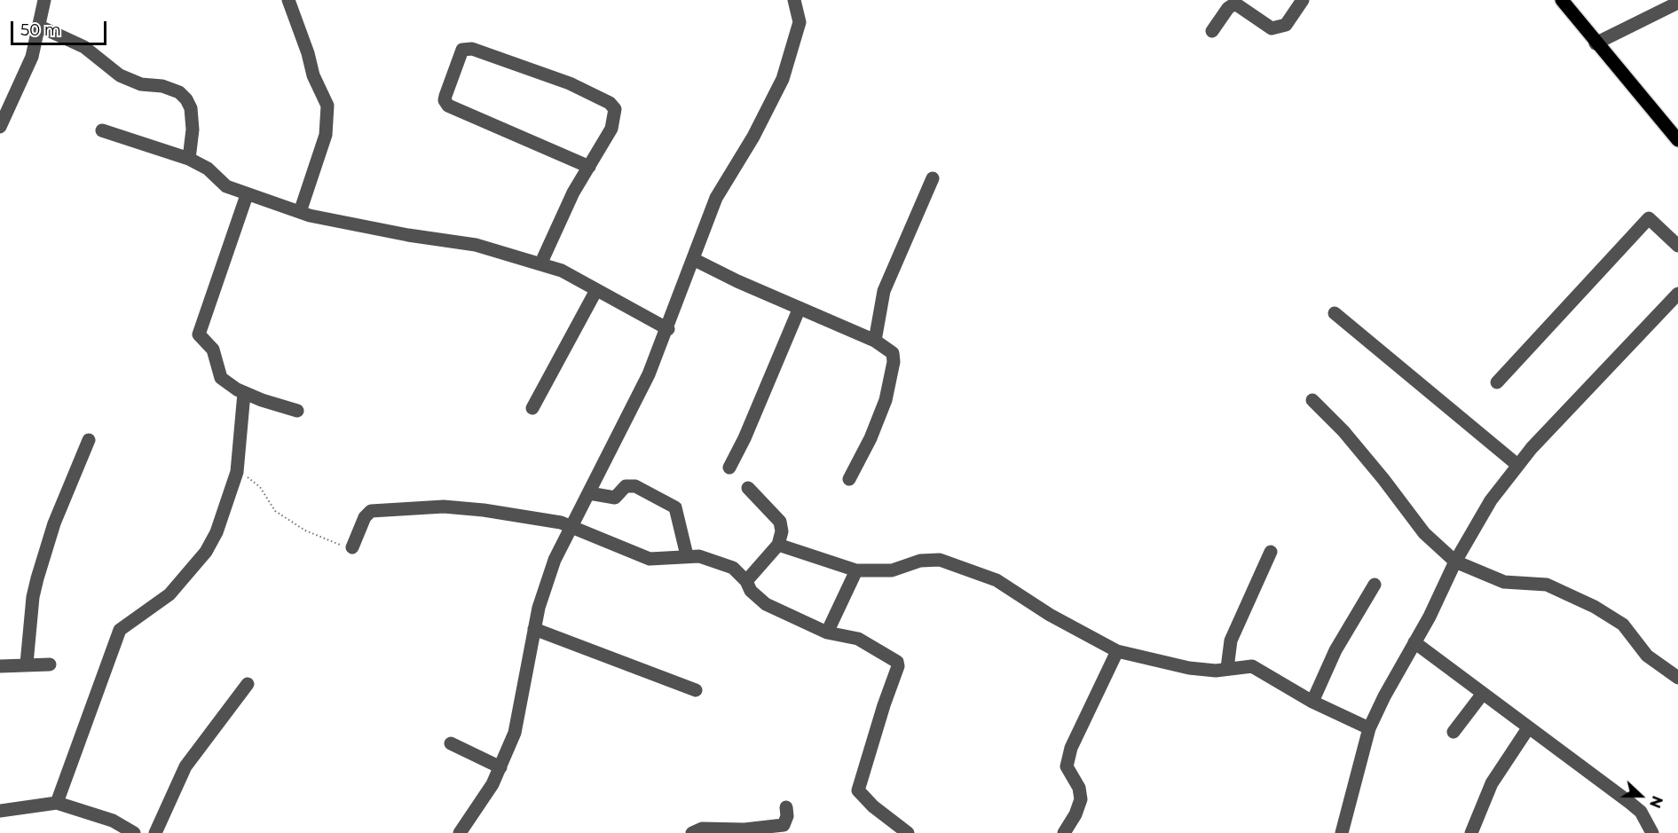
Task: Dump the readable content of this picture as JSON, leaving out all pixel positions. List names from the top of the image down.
{
  "scale_bar": "50 m",
  "north": "right"
}
